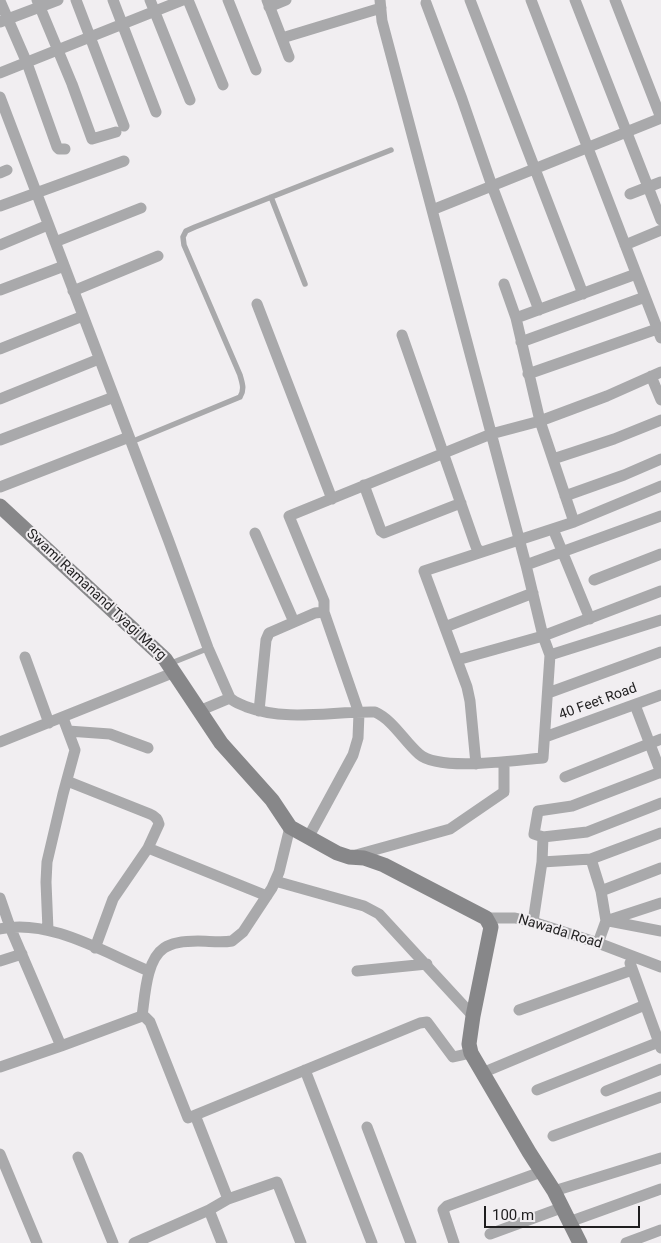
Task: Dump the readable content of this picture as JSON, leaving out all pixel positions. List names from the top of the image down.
{
  "streets": {
    "street": ["Swami Ramanand Tyagi Marg", "40 Feet Road", "Nawada Road"]
  },
  "scale_bar": "100 m"
}
